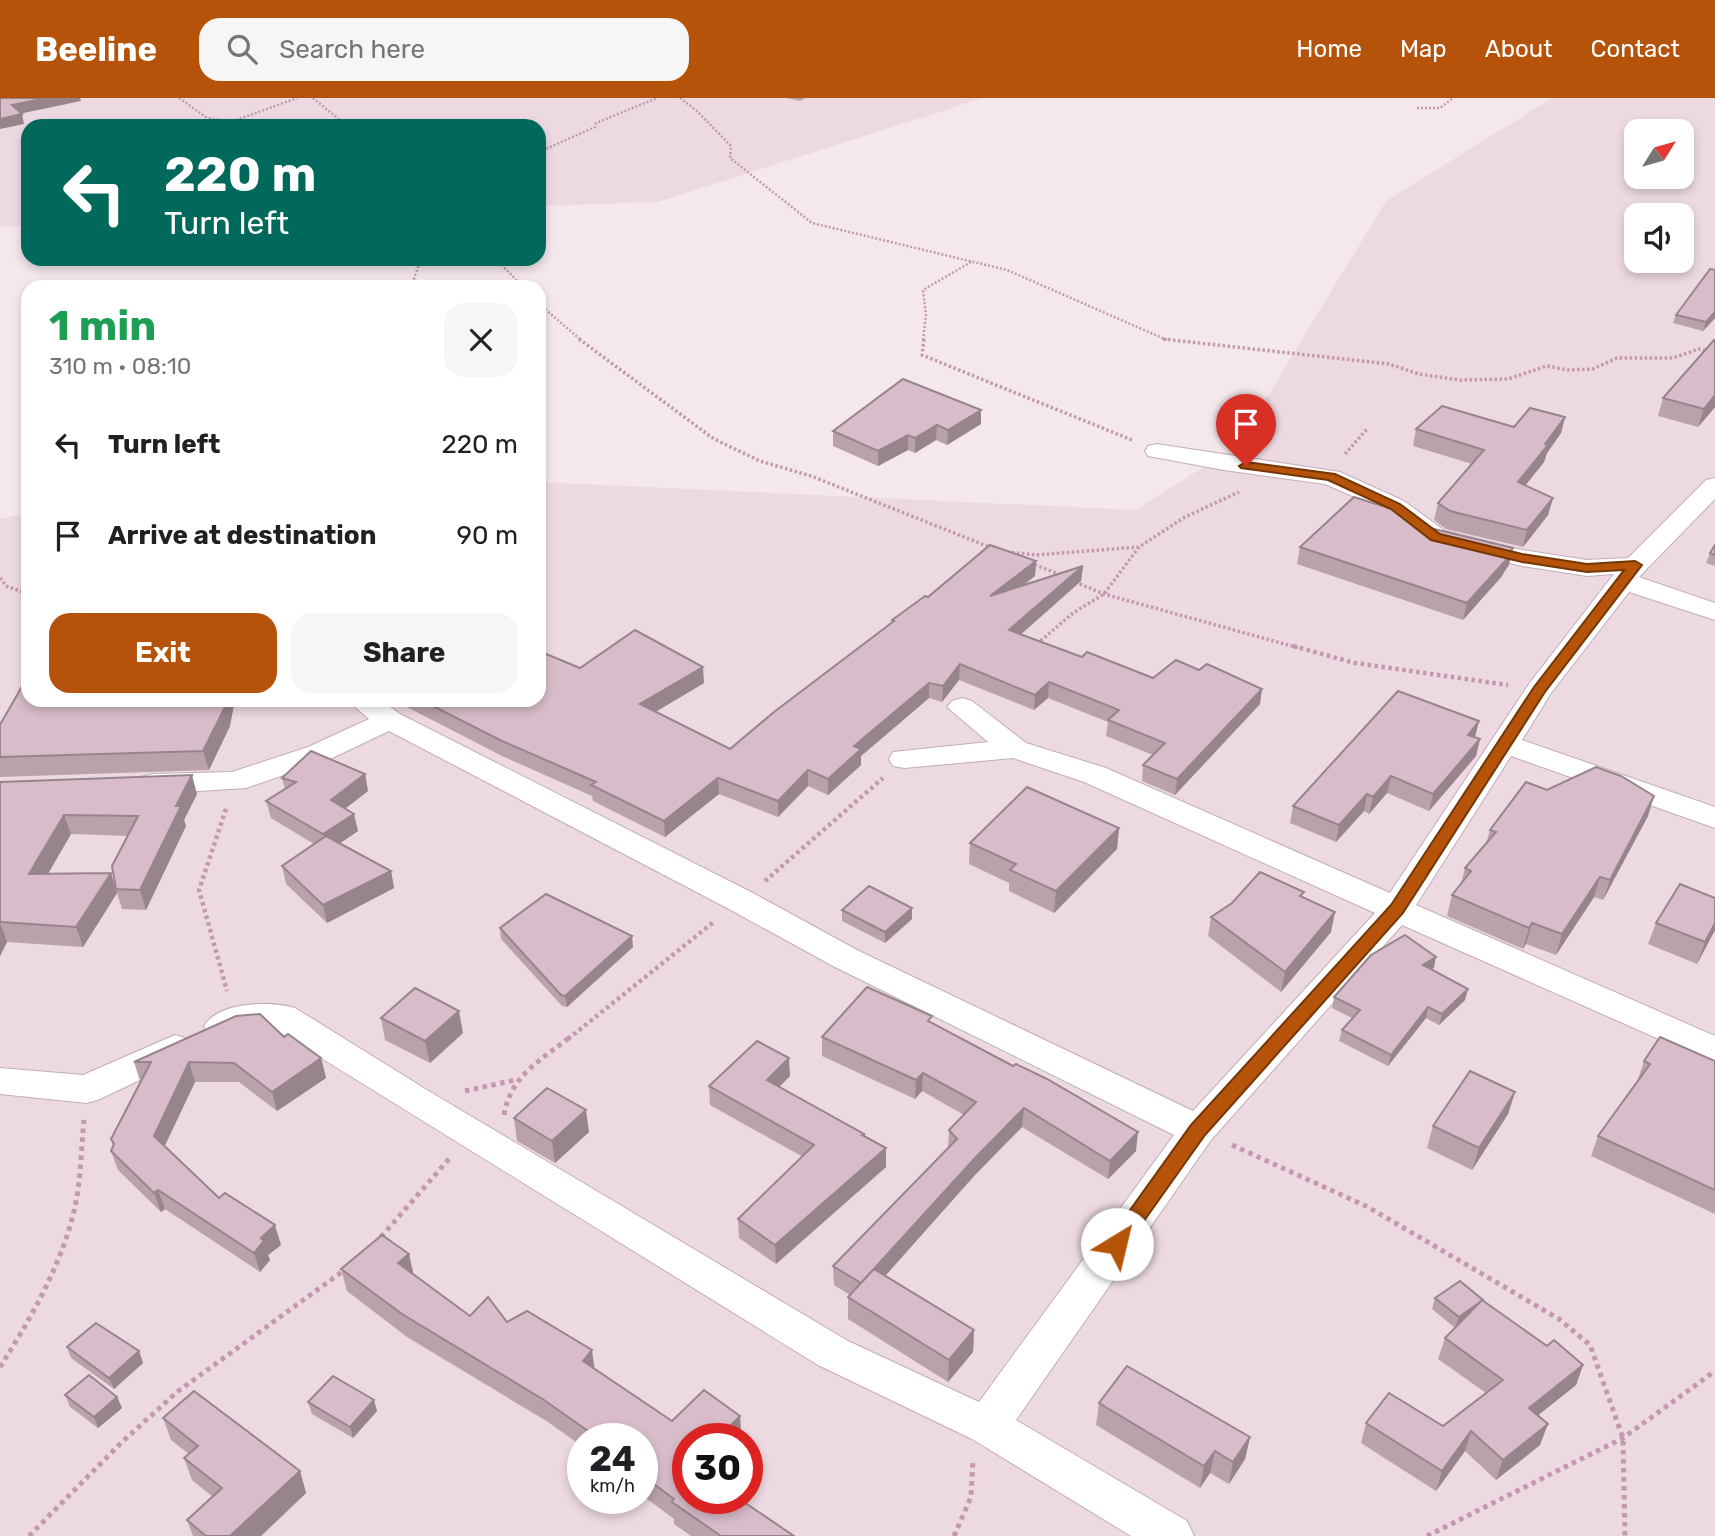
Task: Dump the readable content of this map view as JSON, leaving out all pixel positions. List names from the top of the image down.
{
  "north": "top right",
  "page": {
    "header": "Beeline",
    "search": "Search here",
    "nav": [
      "Home",
      "Map",
      "About",
      "Contact"
    ],
    "turn": ["220 m", "Turn left"],
    "heading": ["1 min", "310 m · 08:10"],
    "list": [
      {
        "name": "Turn left",
        "value": "220 m"
      },
      {
        "name": "Arrive at destination",
        "value": "90 m"
      }
    ],
    "buttons": ["Exit", "Share"],
    "speed": "24 km/h",
    "limit": "30"
  }
}
